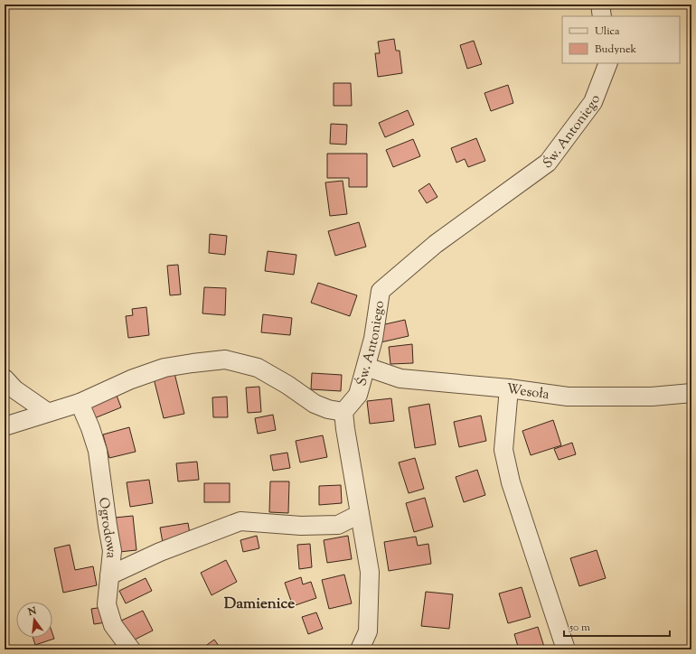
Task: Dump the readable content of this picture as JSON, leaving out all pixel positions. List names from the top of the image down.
{
  "streets": {
    "street": ["Św. Antoniego", "Wesoła", "Ogrodowa"]
  },
  "crossings": [
    ["Św. Antoniego", "Wesoła"]
  ],
  "districts": ["Damienice"],
  "legend": ["Ulica", "Budynek"],
  "scale_bar": "50 m",
  "north": "top"
}
